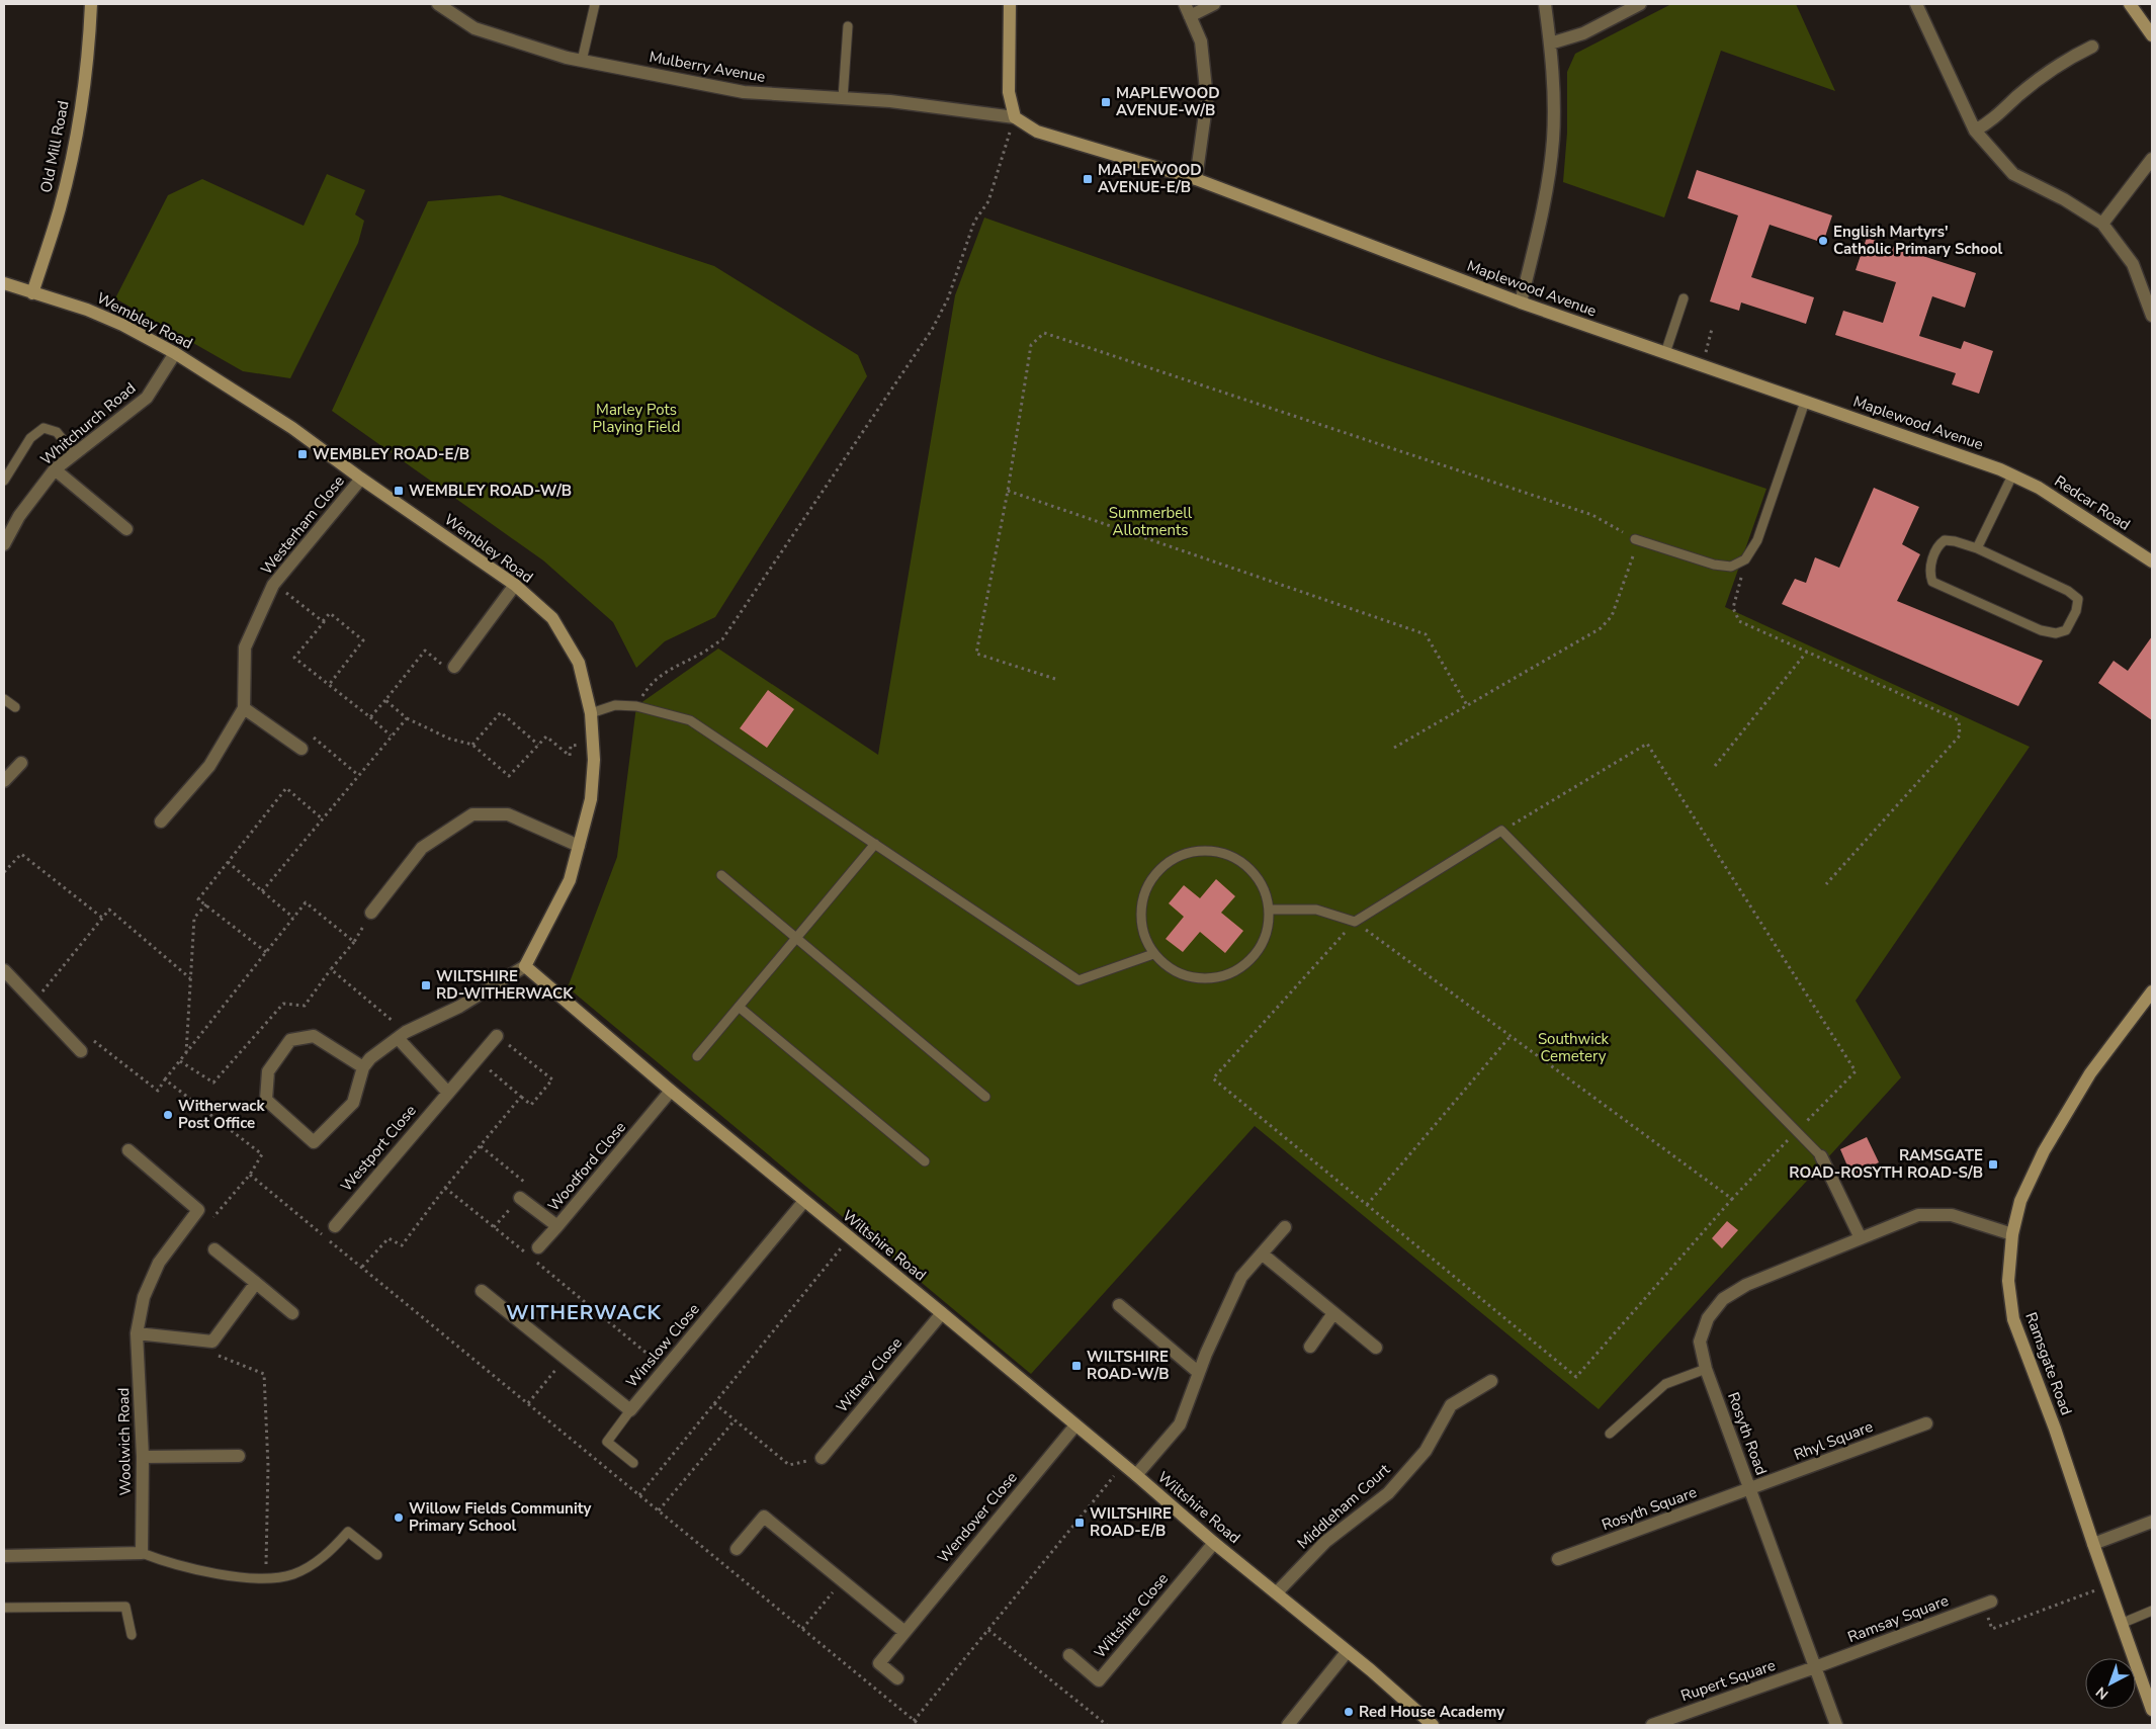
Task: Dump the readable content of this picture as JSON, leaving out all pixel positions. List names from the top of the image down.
{
  "streets": {
    "street": [
      "Mulberry Avenue",
      "Old Mill Road",
      "Maplewood Avenue",
      "Wembley Road",
      "Whitchurch Road",
      "Redcar Road",
      "Westerham Close",
      "Westport Close",
      "Woodford Close",
      "Wiltshire Road",
      "Winslow Close",
      "Ramsgate Road",
      "Witney Close",
      "Rosyth Road",
      "Rhyl Square",
      "Woolwich Road",
      "Middleham Court",
      "Rosyth Square",
      "Wendover Close",
      "Wiltshire Close",
      "Ramsay Square",
      "Rupert Square"
    ]
  },
  "crossings": [
    ["Mulberry Avenue", "Maplewood Avenue"],
    ["Old Mill Road", "Wembley Road"],
    ["Maplewood Avenue", "Redcar Road"],
    ["Wembley Road", "Whitchurch Road"],
    ["Wembley Road", "Westerham Close"],
    ["Wembley Road", "Wiltshire Road"],
    ["Woodford Close", "Wiltshire Road"],
    ["Wiltshire Road", "Winslow Close"],
    ["Wiltshire Road", "Witney Close"],
    ["Wiltshire Road", "Middleham Court"],
    ["Wiltshire Road", "Wendover Close"],
    ["Wiltshire Road", "Wiltshire Close"],
    ["Ramsgate Road", "Rosyth Road"],
    ["Rosyth Road", "Rhyl Square"],
    ["Rosyth Road", "Rosyth Square"],
    ["Rosyth Road", "Ramsay Square"],
    ["Rosyth Road", "Rupert Square"],
    ["Rhyl Square", "Rosyth Square"],
    ["Ramsay Square", "Rupert Square"]
  ],
  "districts": ["WITHERWACK"],
  "parks": ["Marley Pots Playing Field", "Summerbell Allotments", "Southwick Cemetery"],
  "places": {
    "transit": [
      "MAPLEWOOD AVENUE-W/B",
      "MAPLEWOOD AVENUE-E/B",
      "WEMBLEY ROAD-E/B",
      "WEMBLEY ROAD-W/B",
      "WILTSHIRE RD-WITHERWACK",
      "RAMSGATE ROAD-ROSYTH ROAD-S/B",
      "WILTSHIRE ROAD-W/B",
      "WILTSHIRE ROAD-E/B"
    ],
    "other": [
      "English Martyrs' Catholic Primary School",
      "Witherwack Post Office",
      "Willow Fields Community Primary School",
      "Red House Academy"
    ]
  },
  "north": "bottom left"
}
